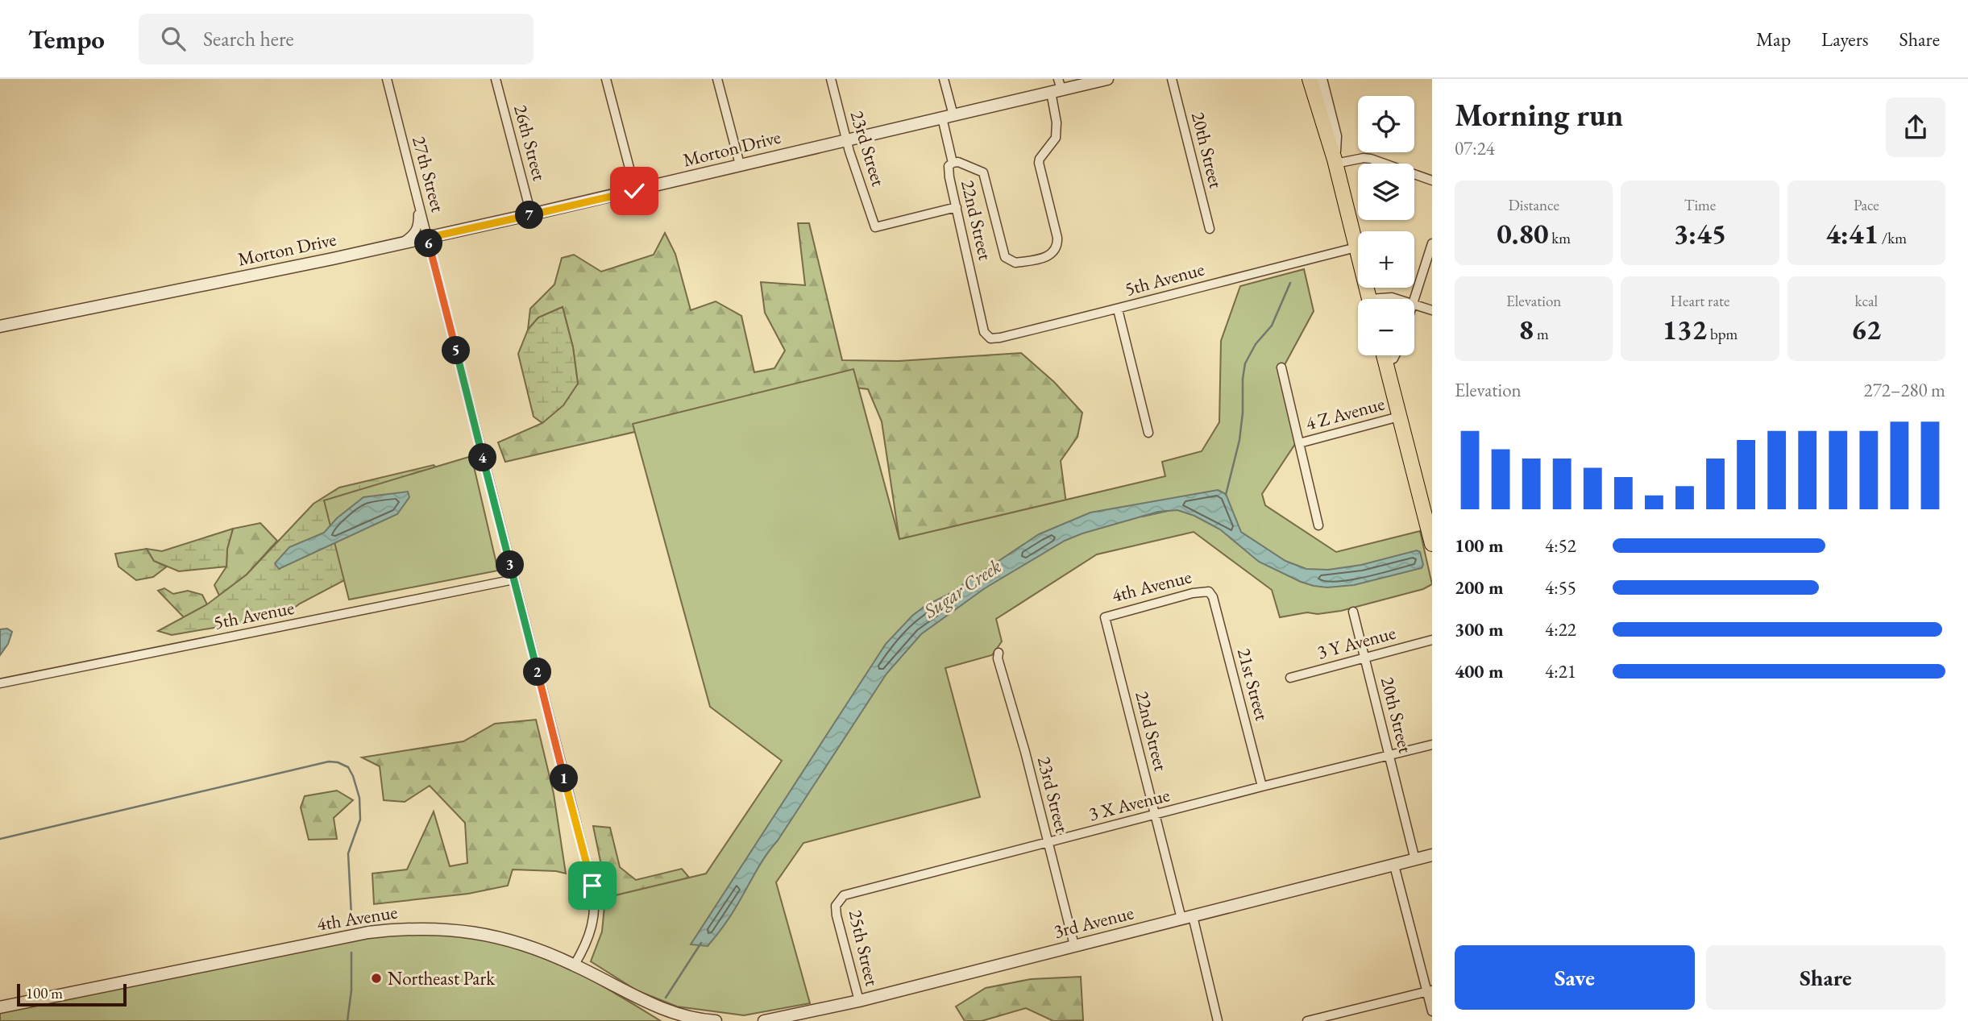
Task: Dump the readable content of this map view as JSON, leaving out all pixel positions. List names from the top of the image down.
{
  "streets": {
    "street": [
      "26th Street",
      "Morton Drive",
      "23rd Street",
      "20th Street",
      "27th Street",
      "22nd Street",
      "5th Avenue",
      "4 Z Avenue",
      "4th Avenue",
      "3 Y Avenue",
      "21st Street",
      "3 X Avenue",
      "3rd Avenue",
      "25th Street"
    ]
  },
  "crossings": [
    ["26th Street", "Morton Drive"],
    ["Morton Drive", "23rd Street"],
    ["Morton Drive", "27th Street"],
    ["Morton Drive", "22nd Street"],
    ["23rd Street", "22nd Street"],
    ["23rd Street", "3 X Avenue"],
    ["23rd Street", "3rd Avenue"],
    ["20th Street", "3 Y Avenue"],
    ["20th Street", "3 X Avenue"],
    ["20th Street", "3rd Avenue"],
    ["27th Street", "5th Avenue"],
    ["27th Street", "4th Avenue"],
    ["22nd Street", "5th Avenue"],
    ["22nd Street", "4th Avenue"],
    ["22nd Street", "3 X Avenue"],
    ["22nd Street", "3rd Avenue"],
    ["4th Avenue", "21st Street"],
    ["21st Street", "3 X Avenue"],
    ["3 X Avenue", "25th Street"],
    ["3rd Avenue", "25th Street"]
  ],
  "water": ["Sugar Creek"],
  "places": ["Northeast Park"],
  "scale_bar": "100 m",
  "page": {
    "header": "Tempo",
    "search": "Search here",
    "nav": ["Map", "Layers", "Share"],
    "heading": ["Morning run", "07:24"],
    "map_buttons": ["+", "−"],
    "stats": [
      ["Distance", "0.80 km"],
      ["Time", "3:45"],
      ["Pace", "4:41 /km"],
      ["Elevation", "8 m"],
      ["Heart rate", "132 bpm"],
      ["kcal", "62"]
    ],
    "pins": [
      "7",
      "6",
      "5",
      "4",
      "3",
      "2",
      "1"
    ],
    "chart": ["Elevation", "272–280 m"],
    "list": [
      {
        "name": "100 m",
        "note": "4:52"
      },
      {
        "name": "200 m",
        "note": "4:55"
      },
      {
        "name": "300 m",
        "note": "4:22"
      },
      {
        "name": "400 m",
        "note": "4:21"
      }
    ],
    "buttons": ["Save", "Share"],
    "scale": "100 m"
  }
}
